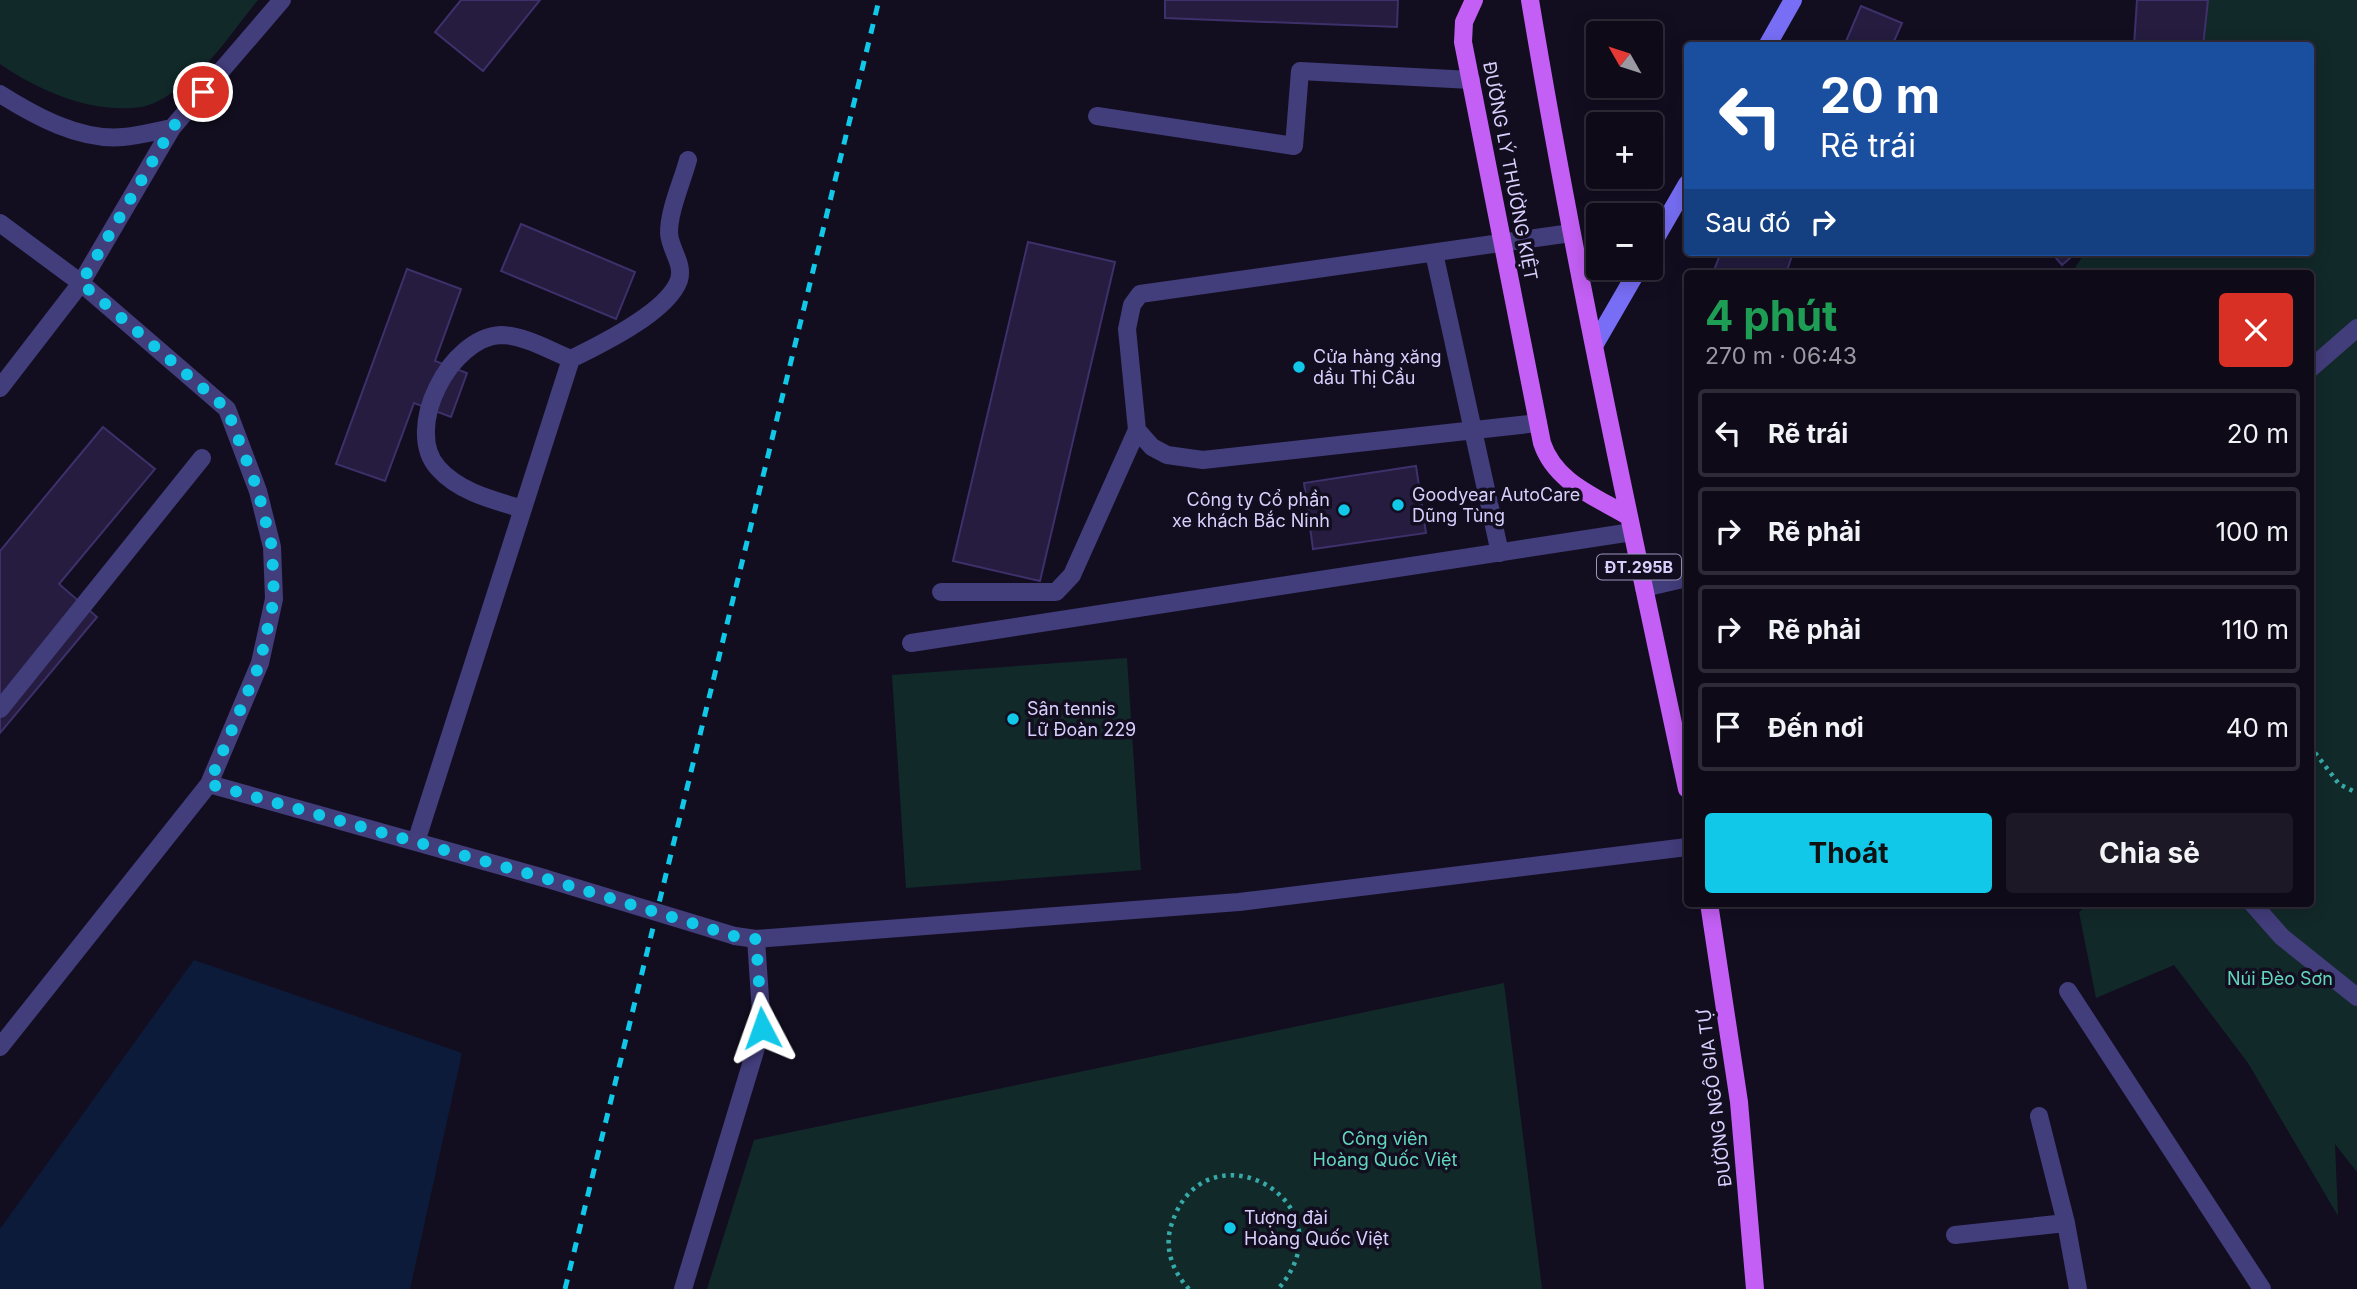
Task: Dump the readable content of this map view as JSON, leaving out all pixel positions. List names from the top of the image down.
{
  "streets": {
    "main road": ["ĐƯỜNG LÝ THƯỜNG KIỆT", "ĐT.295B", "ĐƯỜNG NGÔ GIA TỰ"]
  },
  "parks": ["Núi Đèo Sơn", "Công viên Hoàng Quốc Việt"],
  "places": [
    "Cửa hàng xăng dầu Thị Cầu",
    "Goodyear AutoCare Dũng Tùng",
    "Công ty Cổ phần xe khách Bắc Ninh",
    "Sân tennis Lữ Đoàn 229",
    "Tượng đài Hoàng Quốc Việt"
  ],
  "north": "top left",
  "page": {
    "map_buttons": ["+", "−"],
    "turn": ["20 m", "Rẽ trái"],
    "then": "Sau đó",
    "heading": ["4 phút", "270 m · 06:43"],
    "list": [
      {
        "name": "Rẽ trái",
        "value": "20 m"
      },
      {
        "name": "Rẽ phải",
        "value": "100 m"
      },
      {
        "name": "Rẽ phải",
        "value": "110 m"
      },
      {
        "name": "Đến nơi",
        "value": "40 m"
      }
    ],
    "buttons": ["Thoát", "Chia sẻ"]
  }
}
